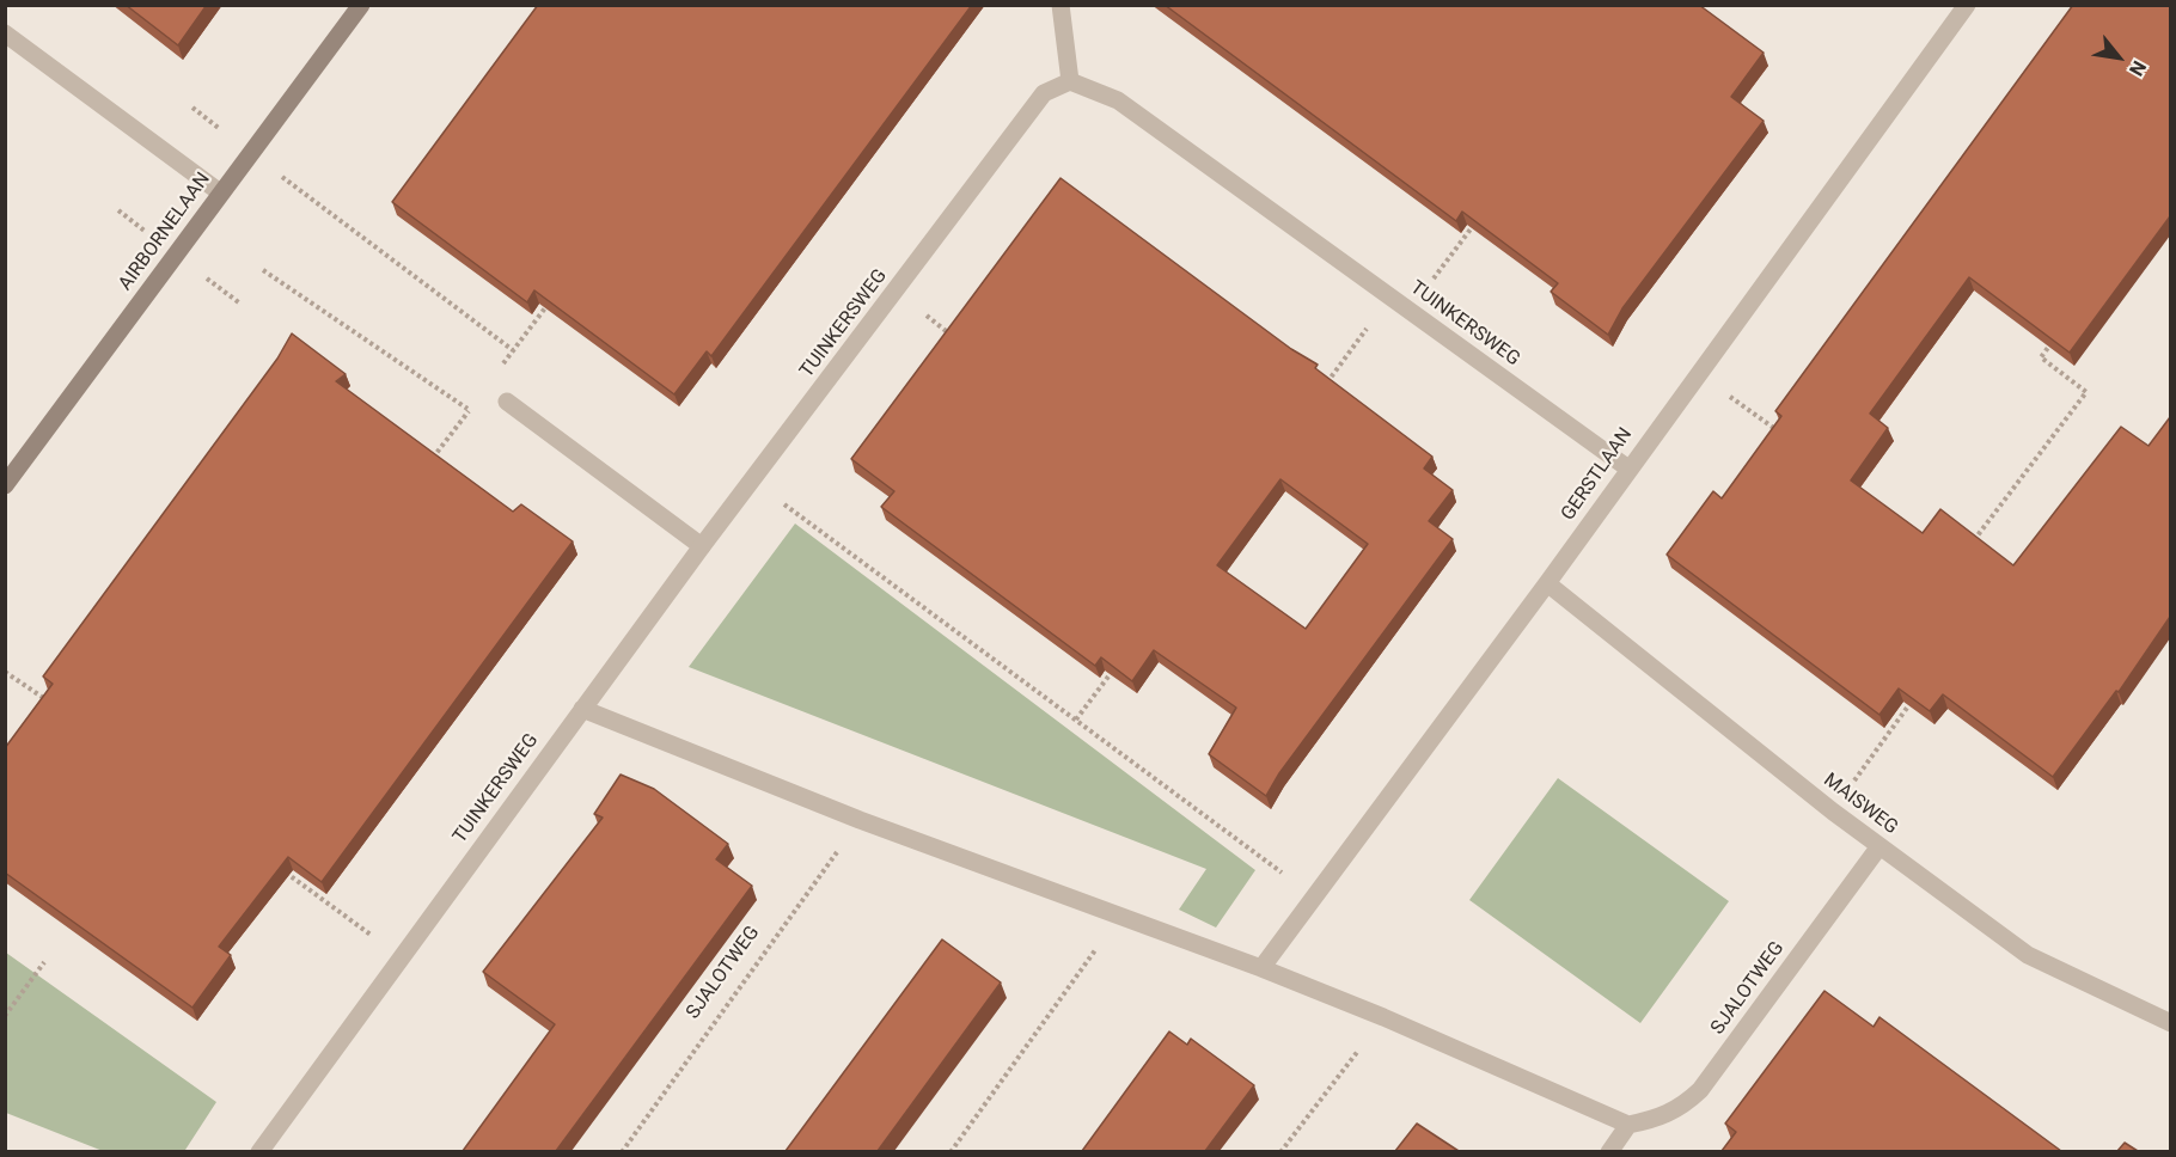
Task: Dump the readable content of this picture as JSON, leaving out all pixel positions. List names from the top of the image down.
{
  "streets": {
    "street": [
      "AIRBORNELAAN",
      "TUINKERSWEG",
      "GERSTLAAN",
      "MAISWEG",
      "SJALOTWEG"
    ]
  },
  "crossings": [
    ["TUINKERSWEG", "GERSTLAAN"],
    ["GERSTLAAN", "MAISWEG"],
    ["MAISWEG", "SJALOTWEG"]
  ],
  "north": "bottom right"
}
